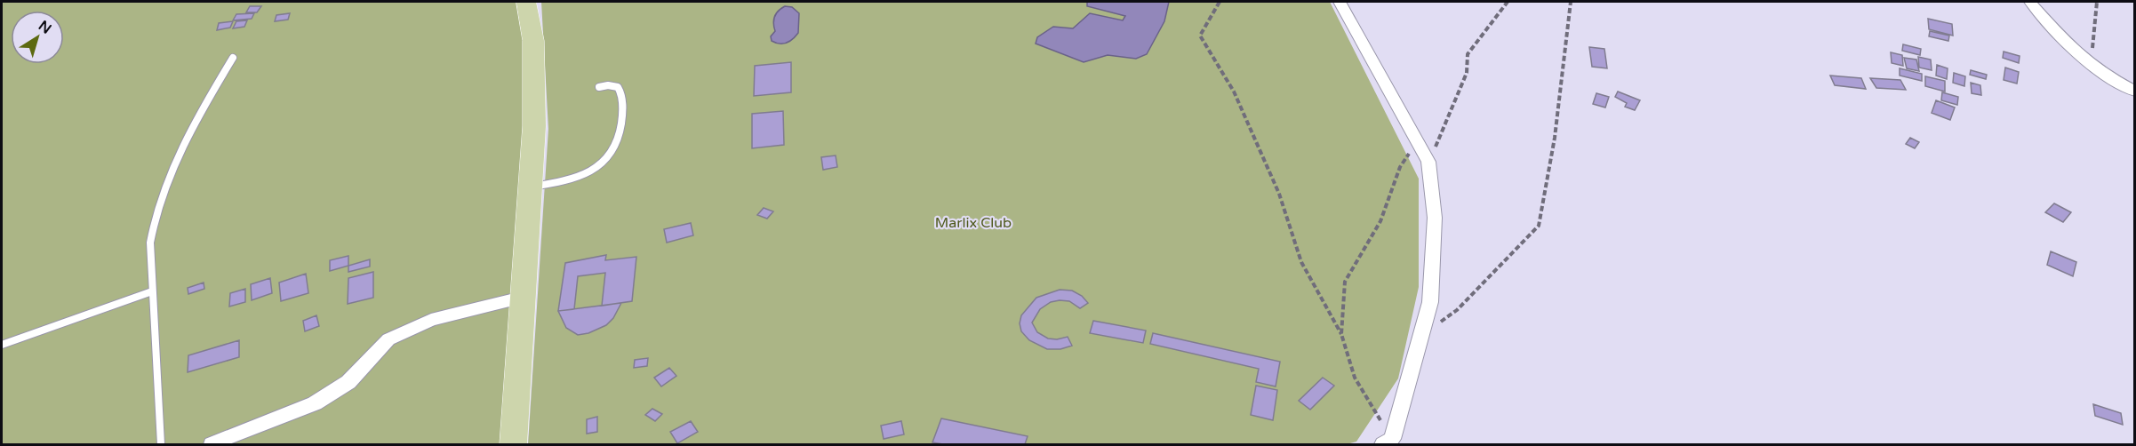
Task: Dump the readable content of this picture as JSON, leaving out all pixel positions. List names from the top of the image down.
{
  "parks": ["Marlix Club"],
  "north": "top right"
}
